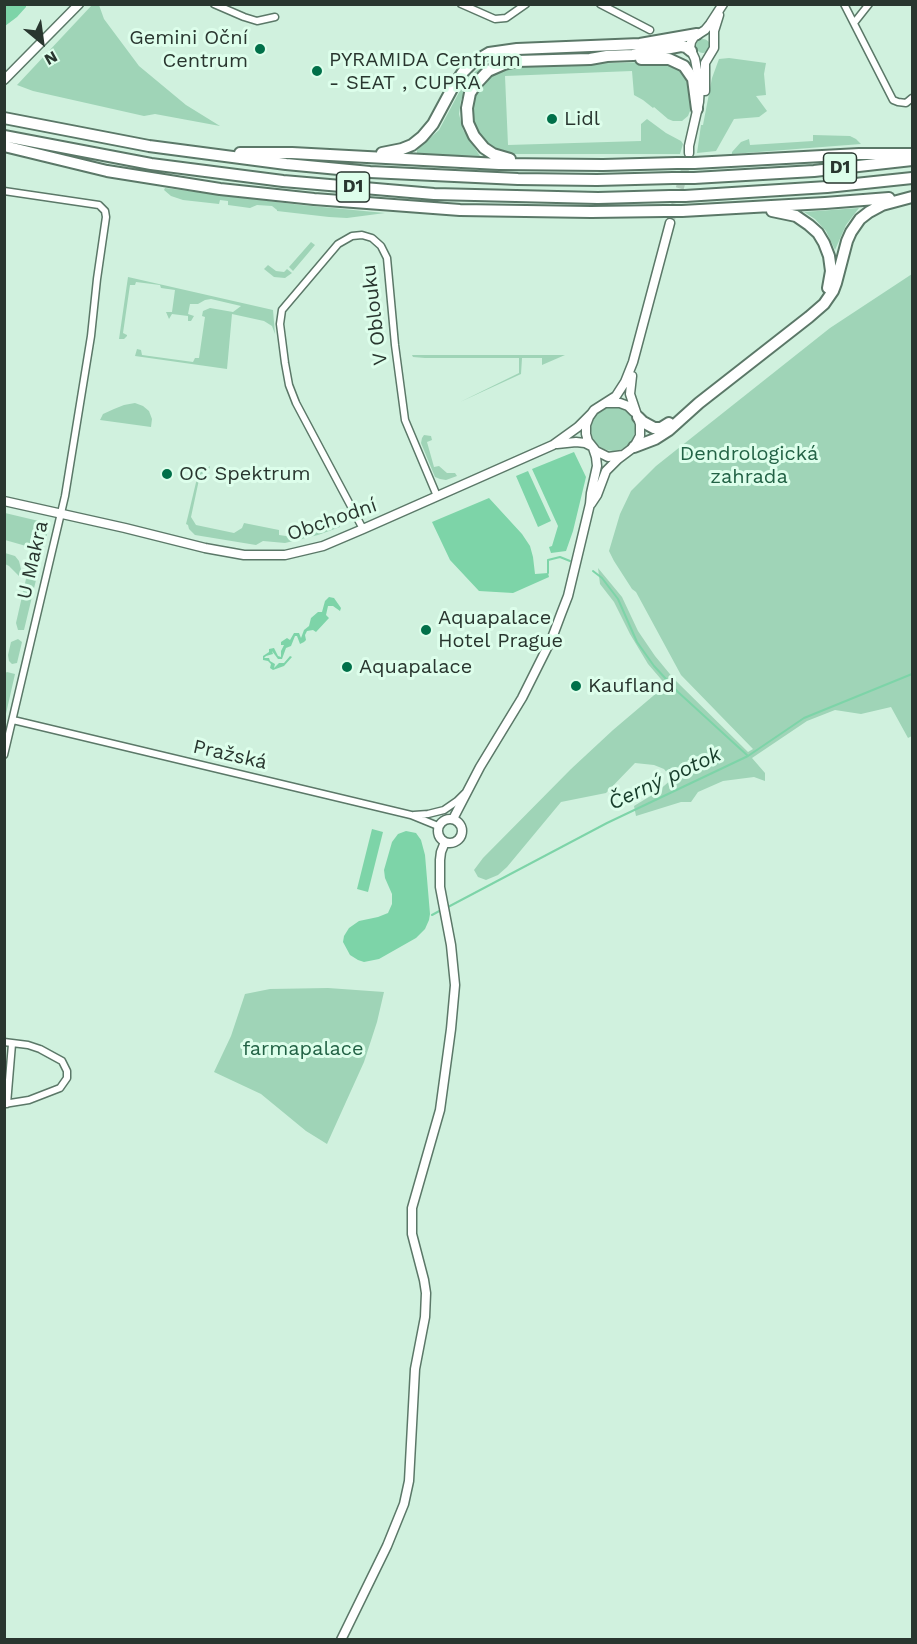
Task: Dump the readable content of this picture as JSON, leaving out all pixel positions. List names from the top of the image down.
{
  "streets": {
    "highway": ["D1"],
    "street": [
      "V Oblouku",
      "Obchodní",
      "U Makra",
      "Pražská"
    ]
  },
  "crossings": [
    ["V Oblouku", "Obchodní"],
    ["Obchodní", "U Makra"],
    ["U Makra", "Pražská"]
  ],
  "water": ["Černý potok"],
  "parks": ["Dendrologická zahrada", "farmapalace"],
  "places": [
    "Gemini Oční Centrum",
    "PYRAMIDA Centrum - SEAT , CUPRA",
    "Lidl",
    "OC Spektrum",
    "Aquapalace Hotel Prague",
    "Aquapalace",
    "Kaufland"
  ],
  "north": "bottom right"
}
